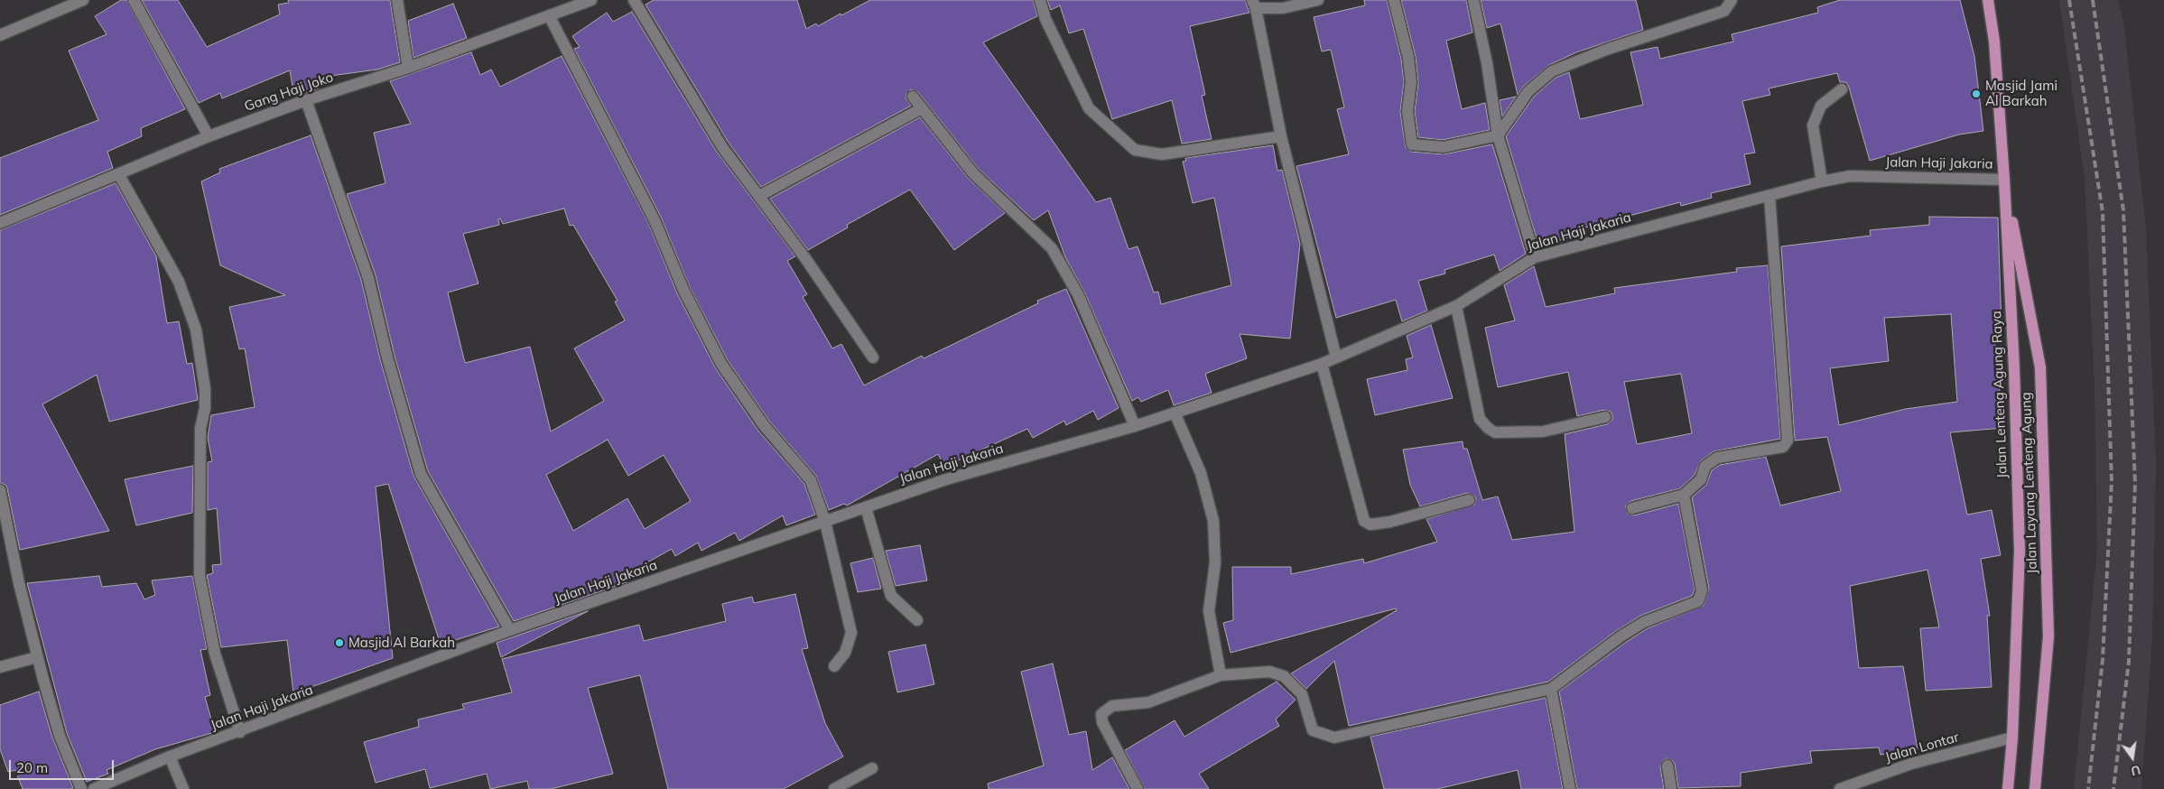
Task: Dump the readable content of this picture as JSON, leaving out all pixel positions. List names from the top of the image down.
{
  "streets": {
    "main road": ["Jalan Lenteng Agung Raya", "Jalan Layang Lenteng Agung"],
    "street": ["Gang Haji Joko", "Jalan Haji Jakaria", "Jalan Lontar"]
  },
  "crossings": [
    ["Jalan Haji Jakaria", "Jalan Lenteng Agung Raya"],
    ["Jalan Haji Jakaria", "Jalan Layang Lenteng Agung"],
    ["Jalan Lenteng Agung Raya", "Jalan Layang Lenteng Agung"],
    ["Jalan Lenteng Agung Raya", "Jalan Lontar"]
  ],
  "places": ["Masjid Jami Al Barkah", "Masjid Al Barkah"],
  "scale_bar": "20 m",
  "north": "bottom"
}
